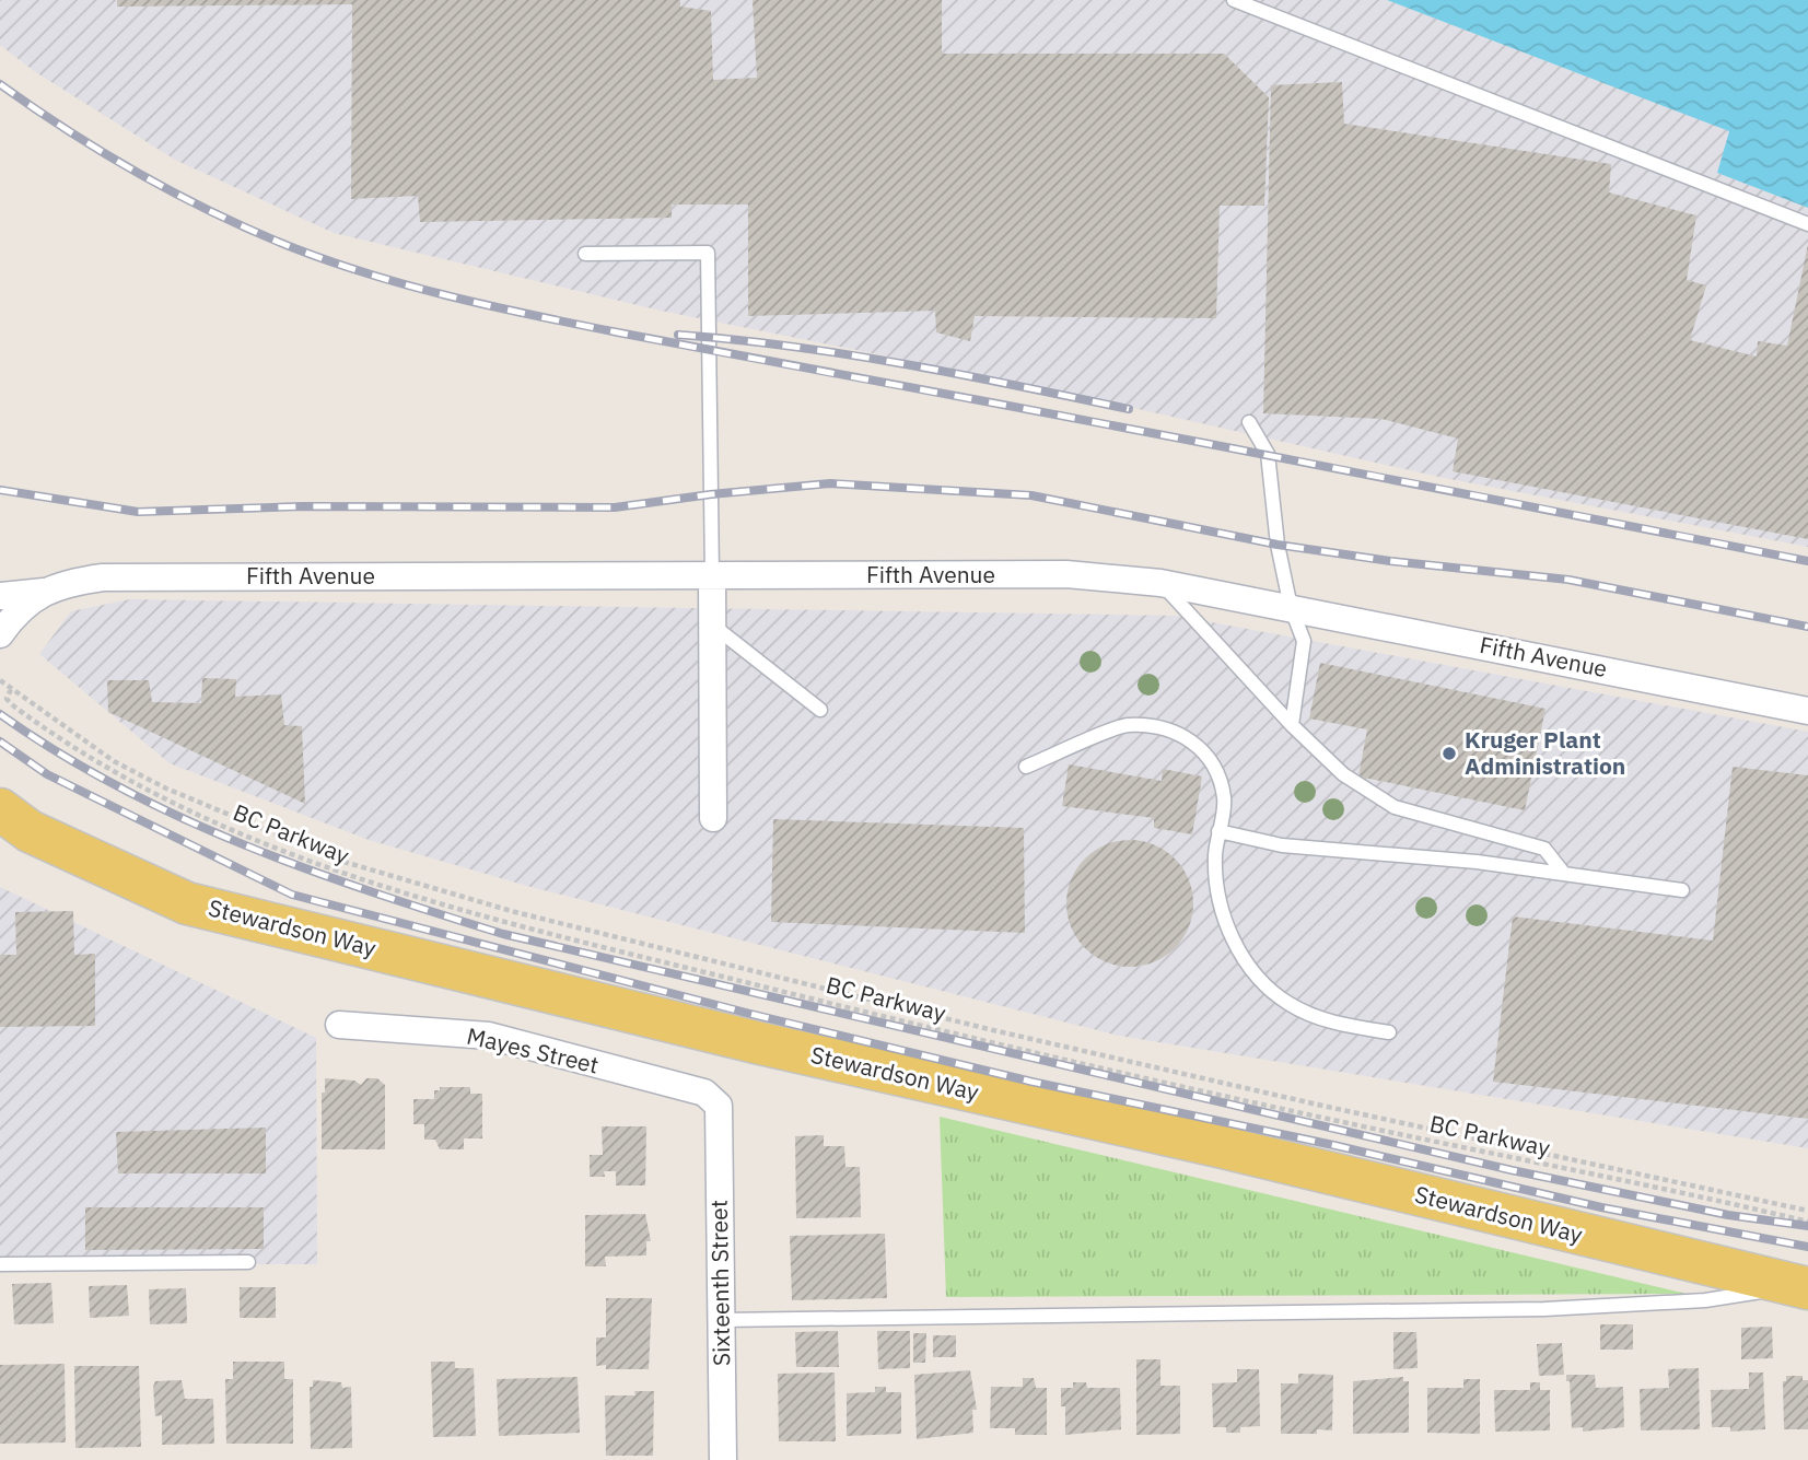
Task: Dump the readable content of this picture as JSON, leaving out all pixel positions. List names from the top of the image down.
{
  "streets": {
    "main road": ["Stewardson Way"],
    "street": ["Fifth Avenue", "Mayes Street", "Sixteenth Street"],
    "path": ["BC Parkway"]
  },
  "crossings": [
    ["Mayes Street", "Sixteenth Street"]
  ],
  "places": ["Kruger Plant Administration"]
}
